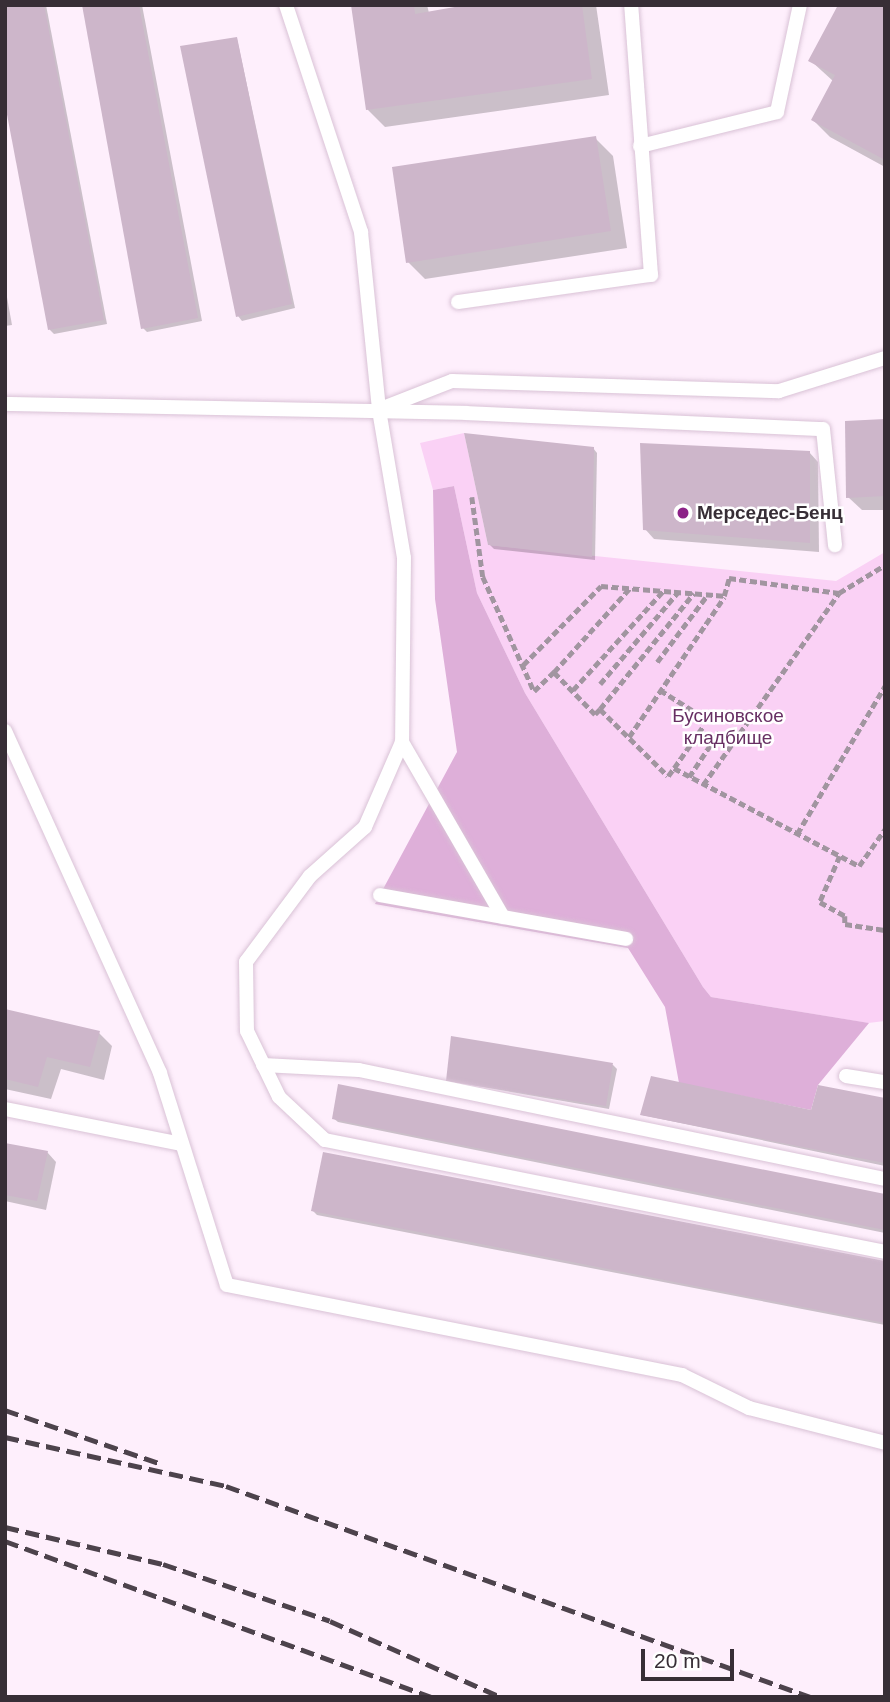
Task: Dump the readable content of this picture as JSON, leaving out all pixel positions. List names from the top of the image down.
{
  "parks": ["Бусиновское кладбище"],
  "places": ["Мерседес-Бенц"],
  "scale_bar": "20 m"
}
